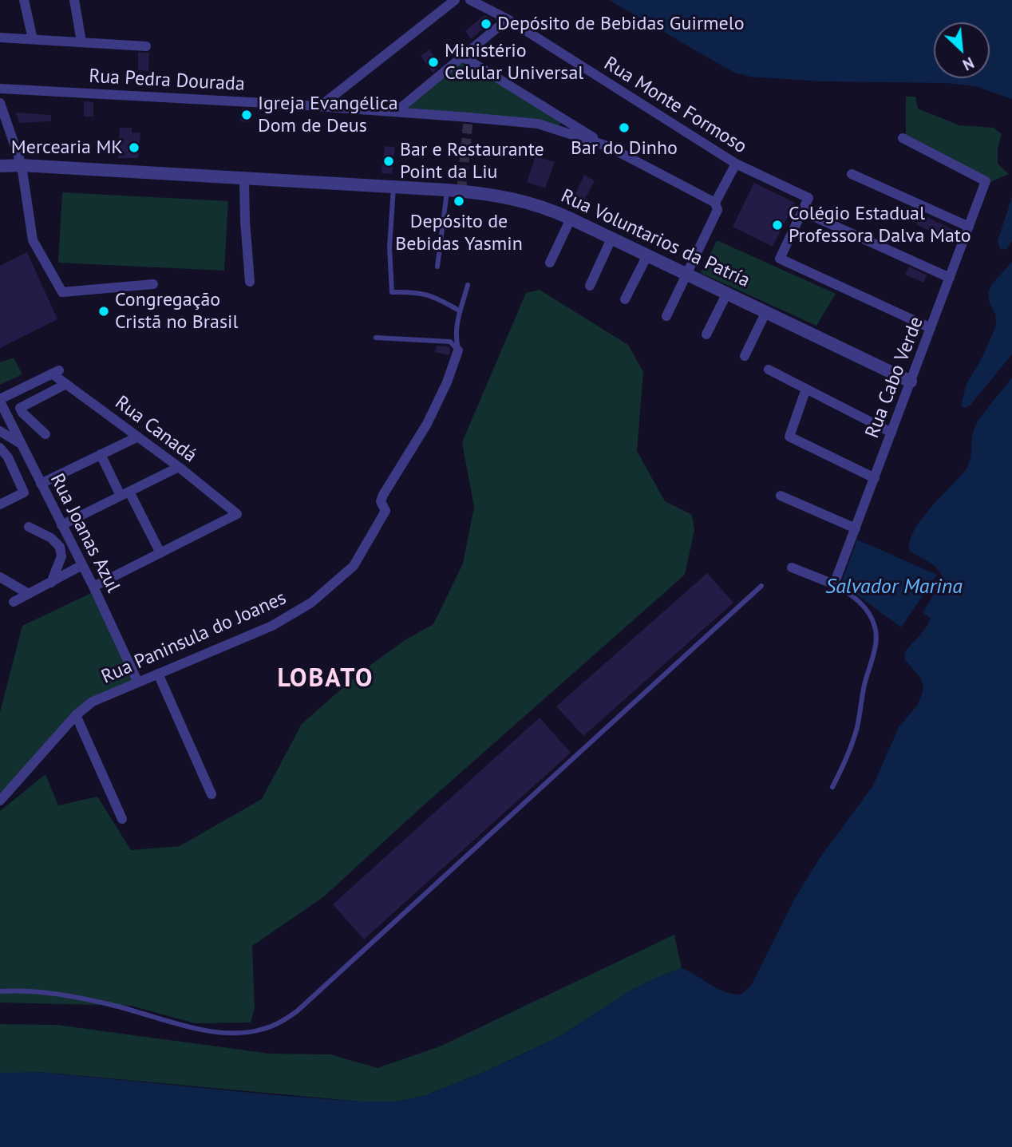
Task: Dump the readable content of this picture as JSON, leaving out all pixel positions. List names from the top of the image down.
{
  "streets": {
    "street": [
      "Rua Pedra Dourada",
      "Rua Monte Formoso",
      "Rua Voluntarios da Patría",
      "Rua Cabo Verde",
      "Rua Canadá",
      "Rua Joanas Azul",
      "Rua Paninsula do Joanes"
    ]
  },
  "crossings": [
    ["Rua Voluntarios da Patría", "Rua Cabo Verde"],
    ["Rua Canadá", "Rua Joanas Azul"],
    ["Rua Joanas Azul", "Rua Paninsula do Joanes"]
  ],
  "districts": ["LOBATO"],
  "water": ["Salvador Marina"],
  "places": [
    "Depósito de Bebidas Guirmelo",
    "Ministério Celular Universal",
    "Igreja Evangélica Dom de Deus",
    "Bar do Dinho",
    "Mercearia MK",
    "Bar e Restaurante Point da Liu",
    "Depósito de Bebidas Yasmin",
    "Colégio Estadual Professora Dalva Mato",
    "Congregação Cristã no Brasil"
  ],
  "north": "bottom right"
}
